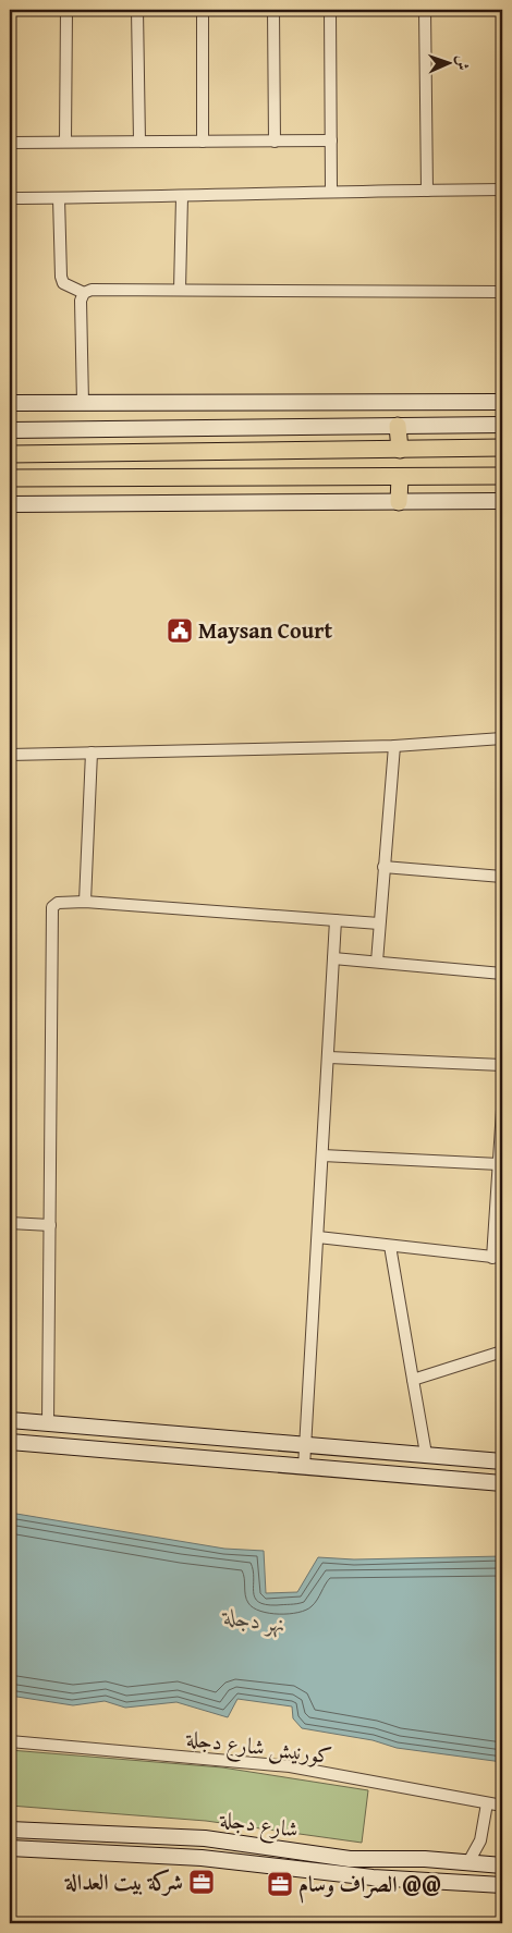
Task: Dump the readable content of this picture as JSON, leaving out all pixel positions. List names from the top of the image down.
{
  "streets": {
    "street": ["كورنيش شارع دجلة", "شارع دجلة"]
  },
  "water": ["نهر دجلة"],
  "places": {
    "public building": ["Maysan Court"],
    "office": ["شركة بيت العدالة", "الصراف وسام @@"]
  },
  "north": "right"
}
